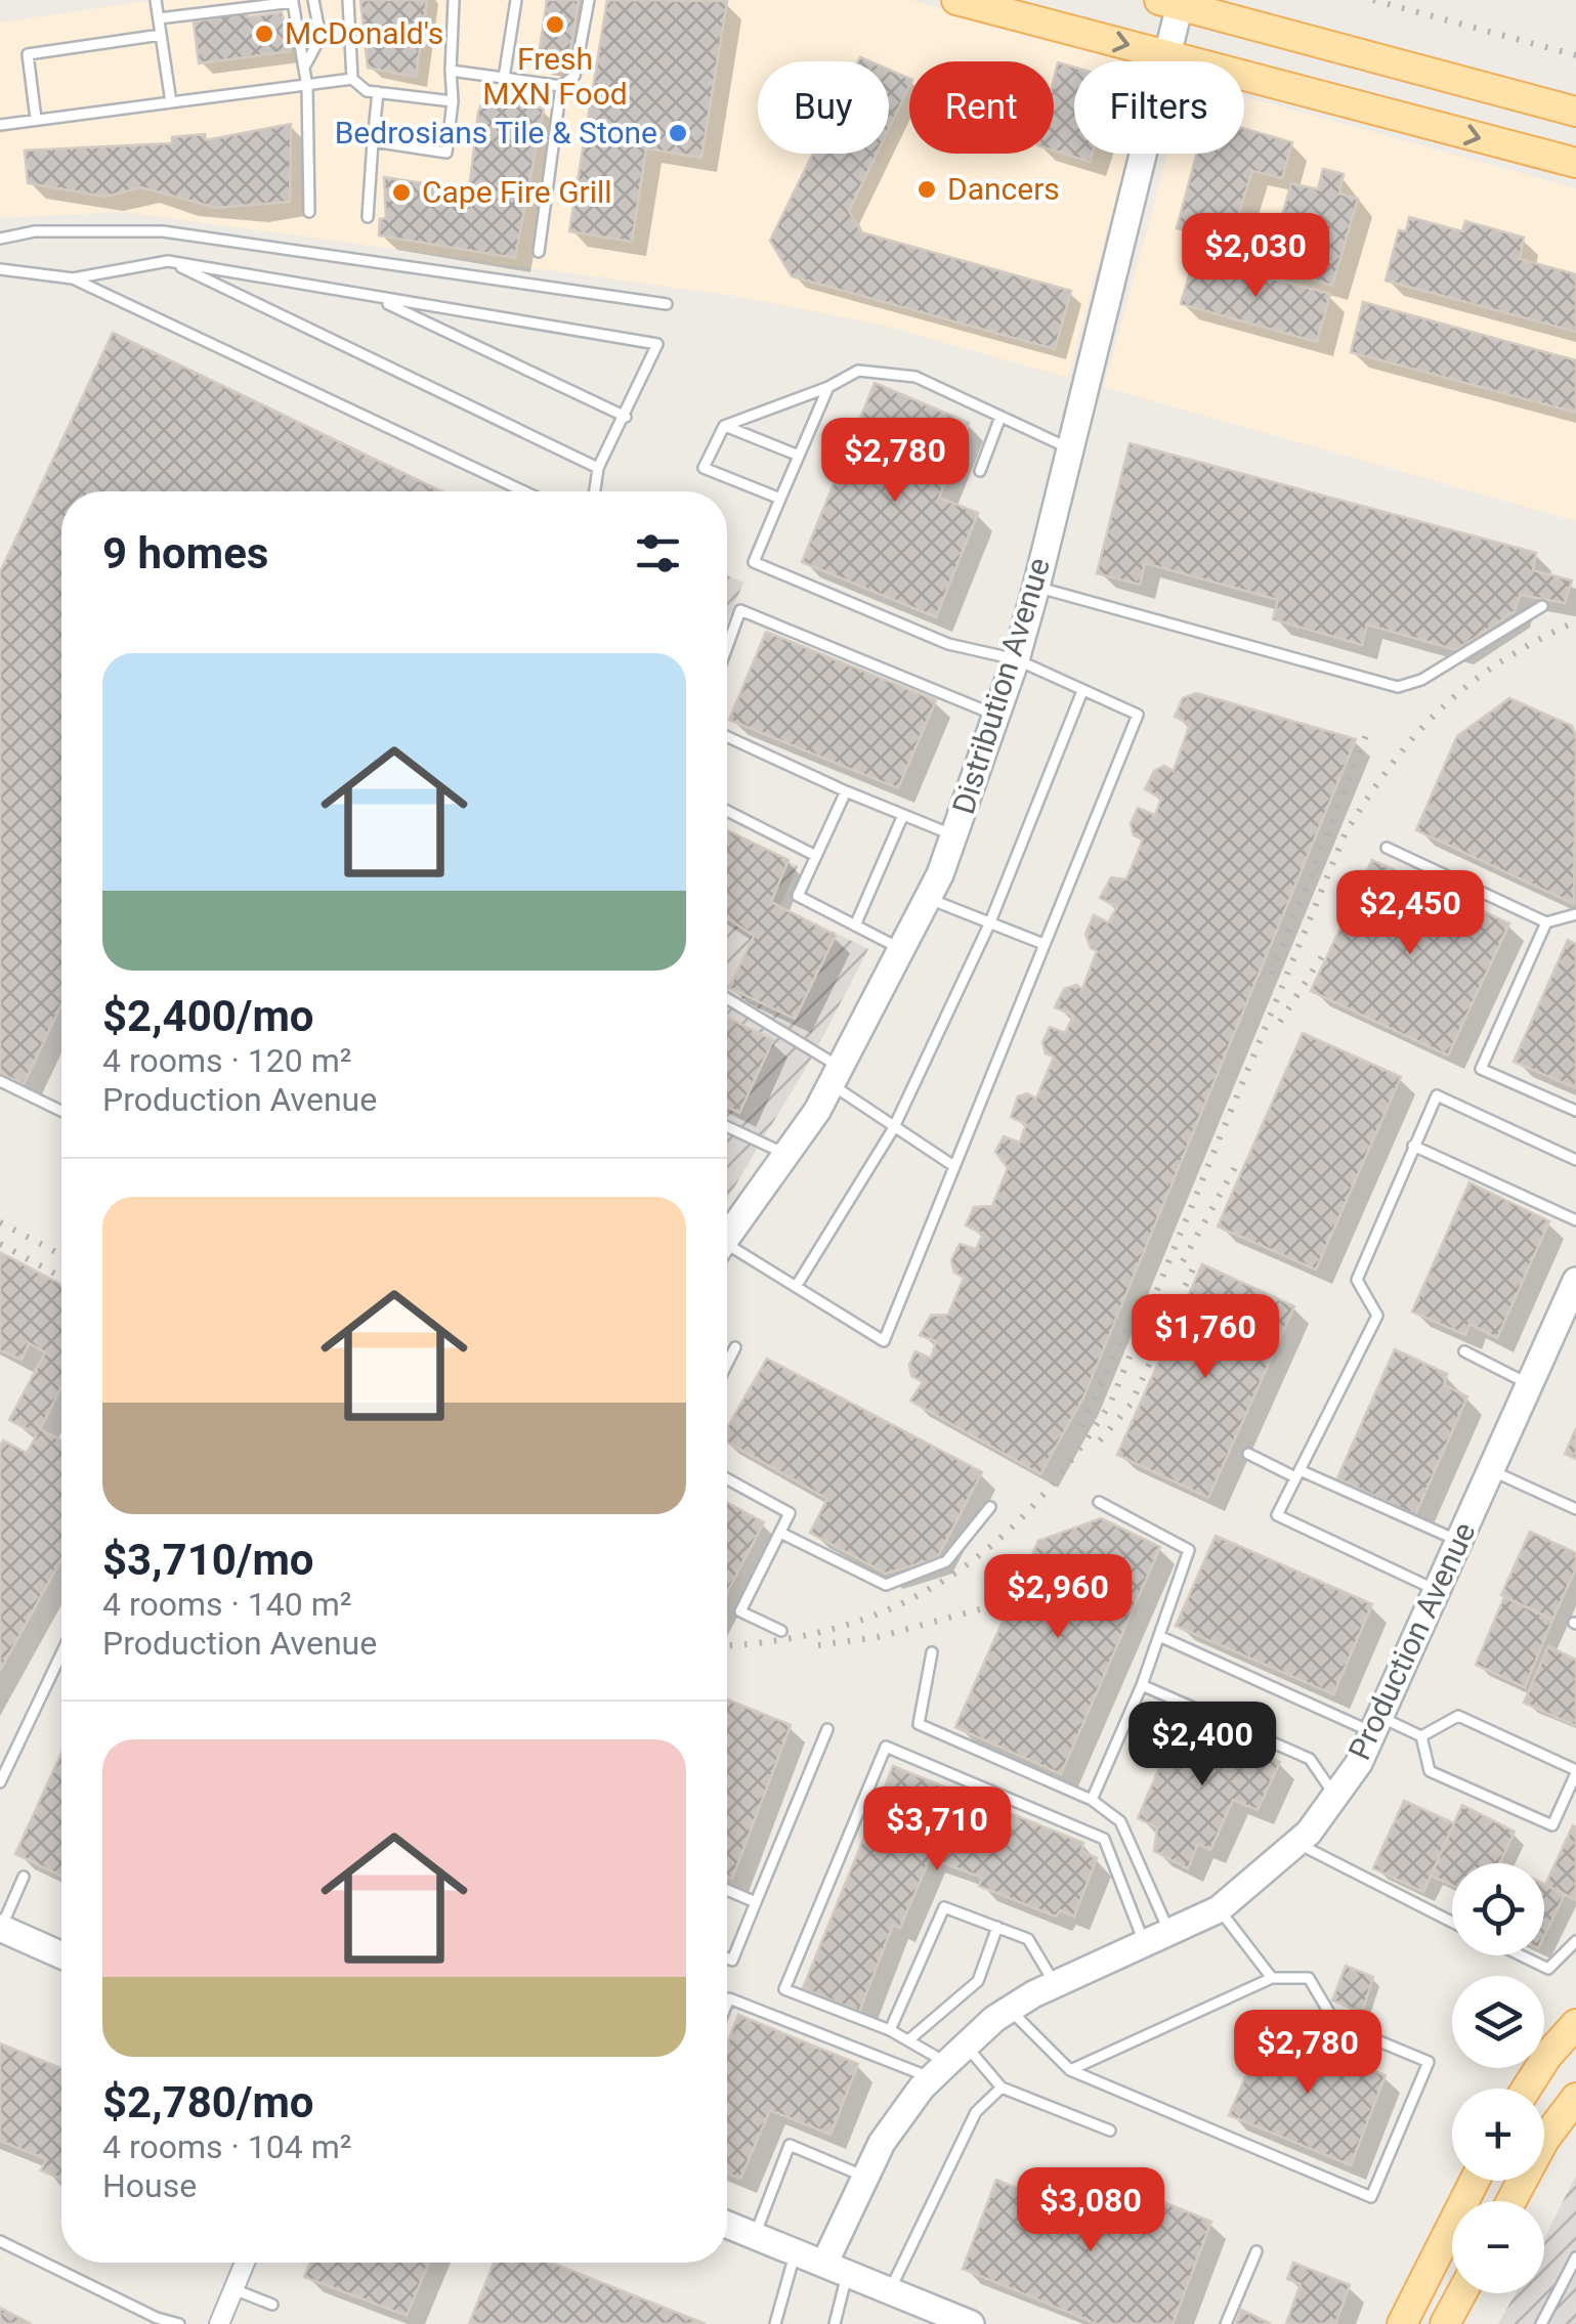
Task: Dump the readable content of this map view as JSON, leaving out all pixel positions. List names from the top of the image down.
{
  "streets": {
    "street": ["Distribution Avenue", "Production Avenue"]
  },
  "places": [
    "Fresh MXN Food",
    "McDonald's",
    "Bedrosians Tile & Stone",
    "Dancers",
    "Cape Fire Grill"
  ],
  "page": {
    "chip": ["Buy", "Rent", "Filters"],
    "price": [
      "$2,030",
      "$2,780",
      "$2,450",
      "$1,760",
      "$2,960",
      "$2,400",
      "$3,710",
      "$2,780",
      "$3,080"
    ],
    "heading": "9 homes",
    "list": [
      {
        "name": "$2,400/mo",
        "note": "4 rooms · 120 m² · Production Avenue"
      },
      {
        "name": "$3,710/mo",
        "note": "4 rooms · 140 m² · Production Avenue"
      },
      {
        "name": "$2,780/mo",
        "note": "4 rooms · 104 m² · House"
      }
    ],
    "map_buttons": ["+", "−"]
  }
}
